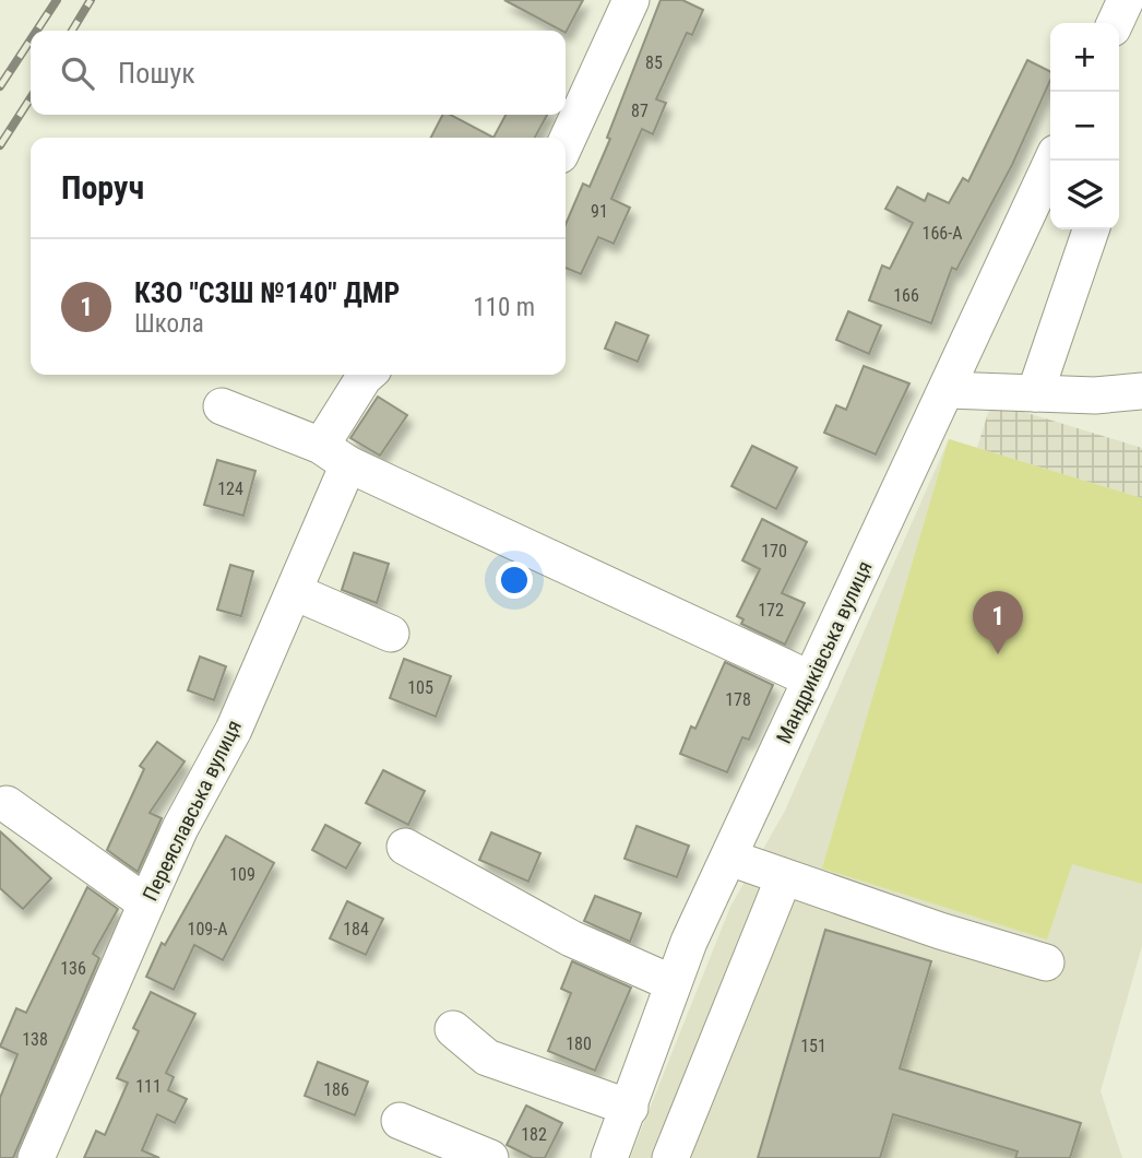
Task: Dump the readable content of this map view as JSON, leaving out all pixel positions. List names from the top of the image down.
{
  "streets": {
    "street": ["Мандриківська вулиця", "Переяславська вулиця"]
  },
  "house_numbers": [
    "85",
    "87",
    "91",
    "166-А",
    "166",
    "124",
    "170",
    "172",
    "105",
    "178",
    "109",
    "109-А",
    "184",
    "136",
    "138",
    "180",
    "151",
    "111",
    "186",
    "182"
  ],
  "page": {
    "map_buttons": ["+", "−"],
    "search": "Пошук",
    "heading": "Поруч",
    "list": [
      {
        "mark": "1",
        "name": "КЗО \"СЗШ №140\" ДМР",
        "note": "Школа",
        "value": "110 m"
      }
    ],
    "pins": "1"
  }
}
